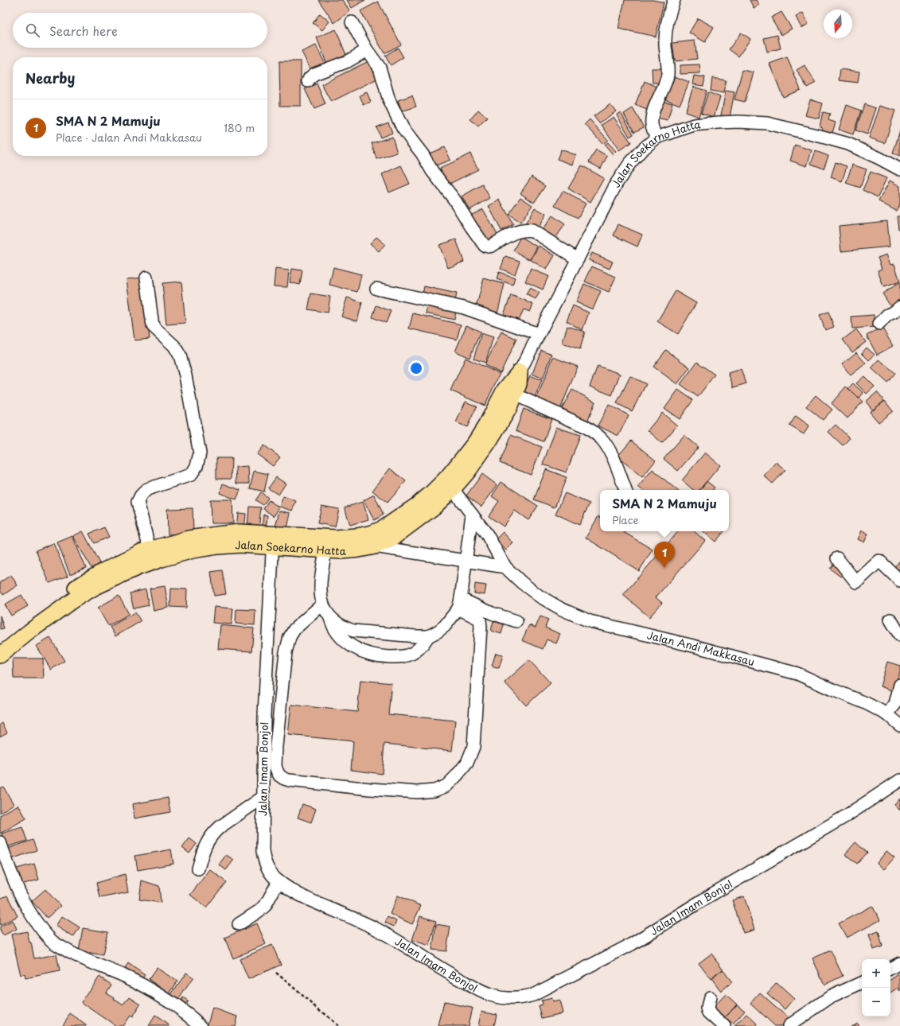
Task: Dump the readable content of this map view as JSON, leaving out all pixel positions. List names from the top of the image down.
{
  "streets": {
    "main road": ["Jalan Soekarno Hatta"],
    "street": ["Jalan Andi Makkasau", "Jalan Imam Bonjol"]
  },
  "crossings": [
    ["Jalan Soekarno Hatta", "Jalan Andi Makkasau"],
    ["Jalan Soekarno Hatta", "Jalan Imam Bonjol"]
  ],
  "north": "bottom",
  "page": {
    "search": "Search here",
    "heading": "Nearby",
    "list": [
      {
        "mark": "1",
        "name": "SMA N 2 Mamuju",
        "note": "Place · Jalan Andi Makkasau",
        "value": "180 m"
      }
    ],
    "popup": ["SMA N 2 Mamuju", "Place"],
    "pins": "1",
    "map_buttons": ["+", "−"]
  }
}
